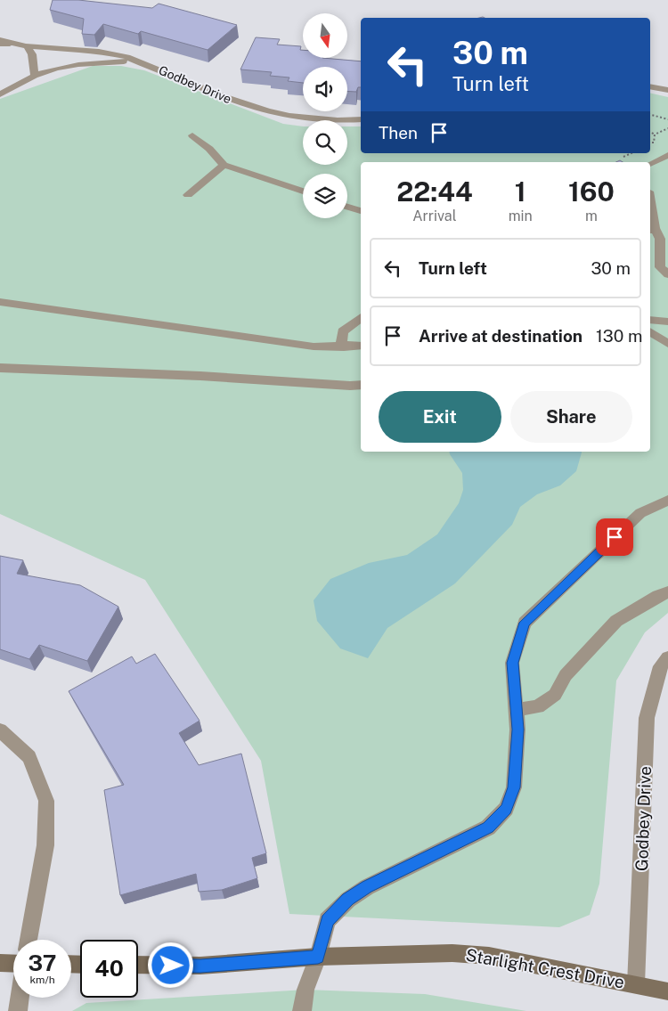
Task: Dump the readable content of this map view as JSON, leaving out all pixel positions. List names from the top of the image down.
{
  "streets": {
    "street": ["Godbey Drive", "Starlight Crest Drive"]
  },
  "crossings": [
    ["Godbey Drive", "Starlight Crest Drive"]
  ],
  "north": "bottom",
  "page": {
    "turn": ["30 m", "Turn left"],
    "then": "Then",
    "eta": [
      "22:44",
      "Arrival",
      "1",
      "min",
      "160",
      "m"
    ],
    "list": [
      {
        "name": "Turn left",
        "value": "30 m"
      },
      {
        "name": "Arrive at destination",
        "value": "130 m"
      }
    ],
    "buttons": ["Exit", "Share"],
    "speed": "37 km/h",
    "limit": "40"
  }
}
